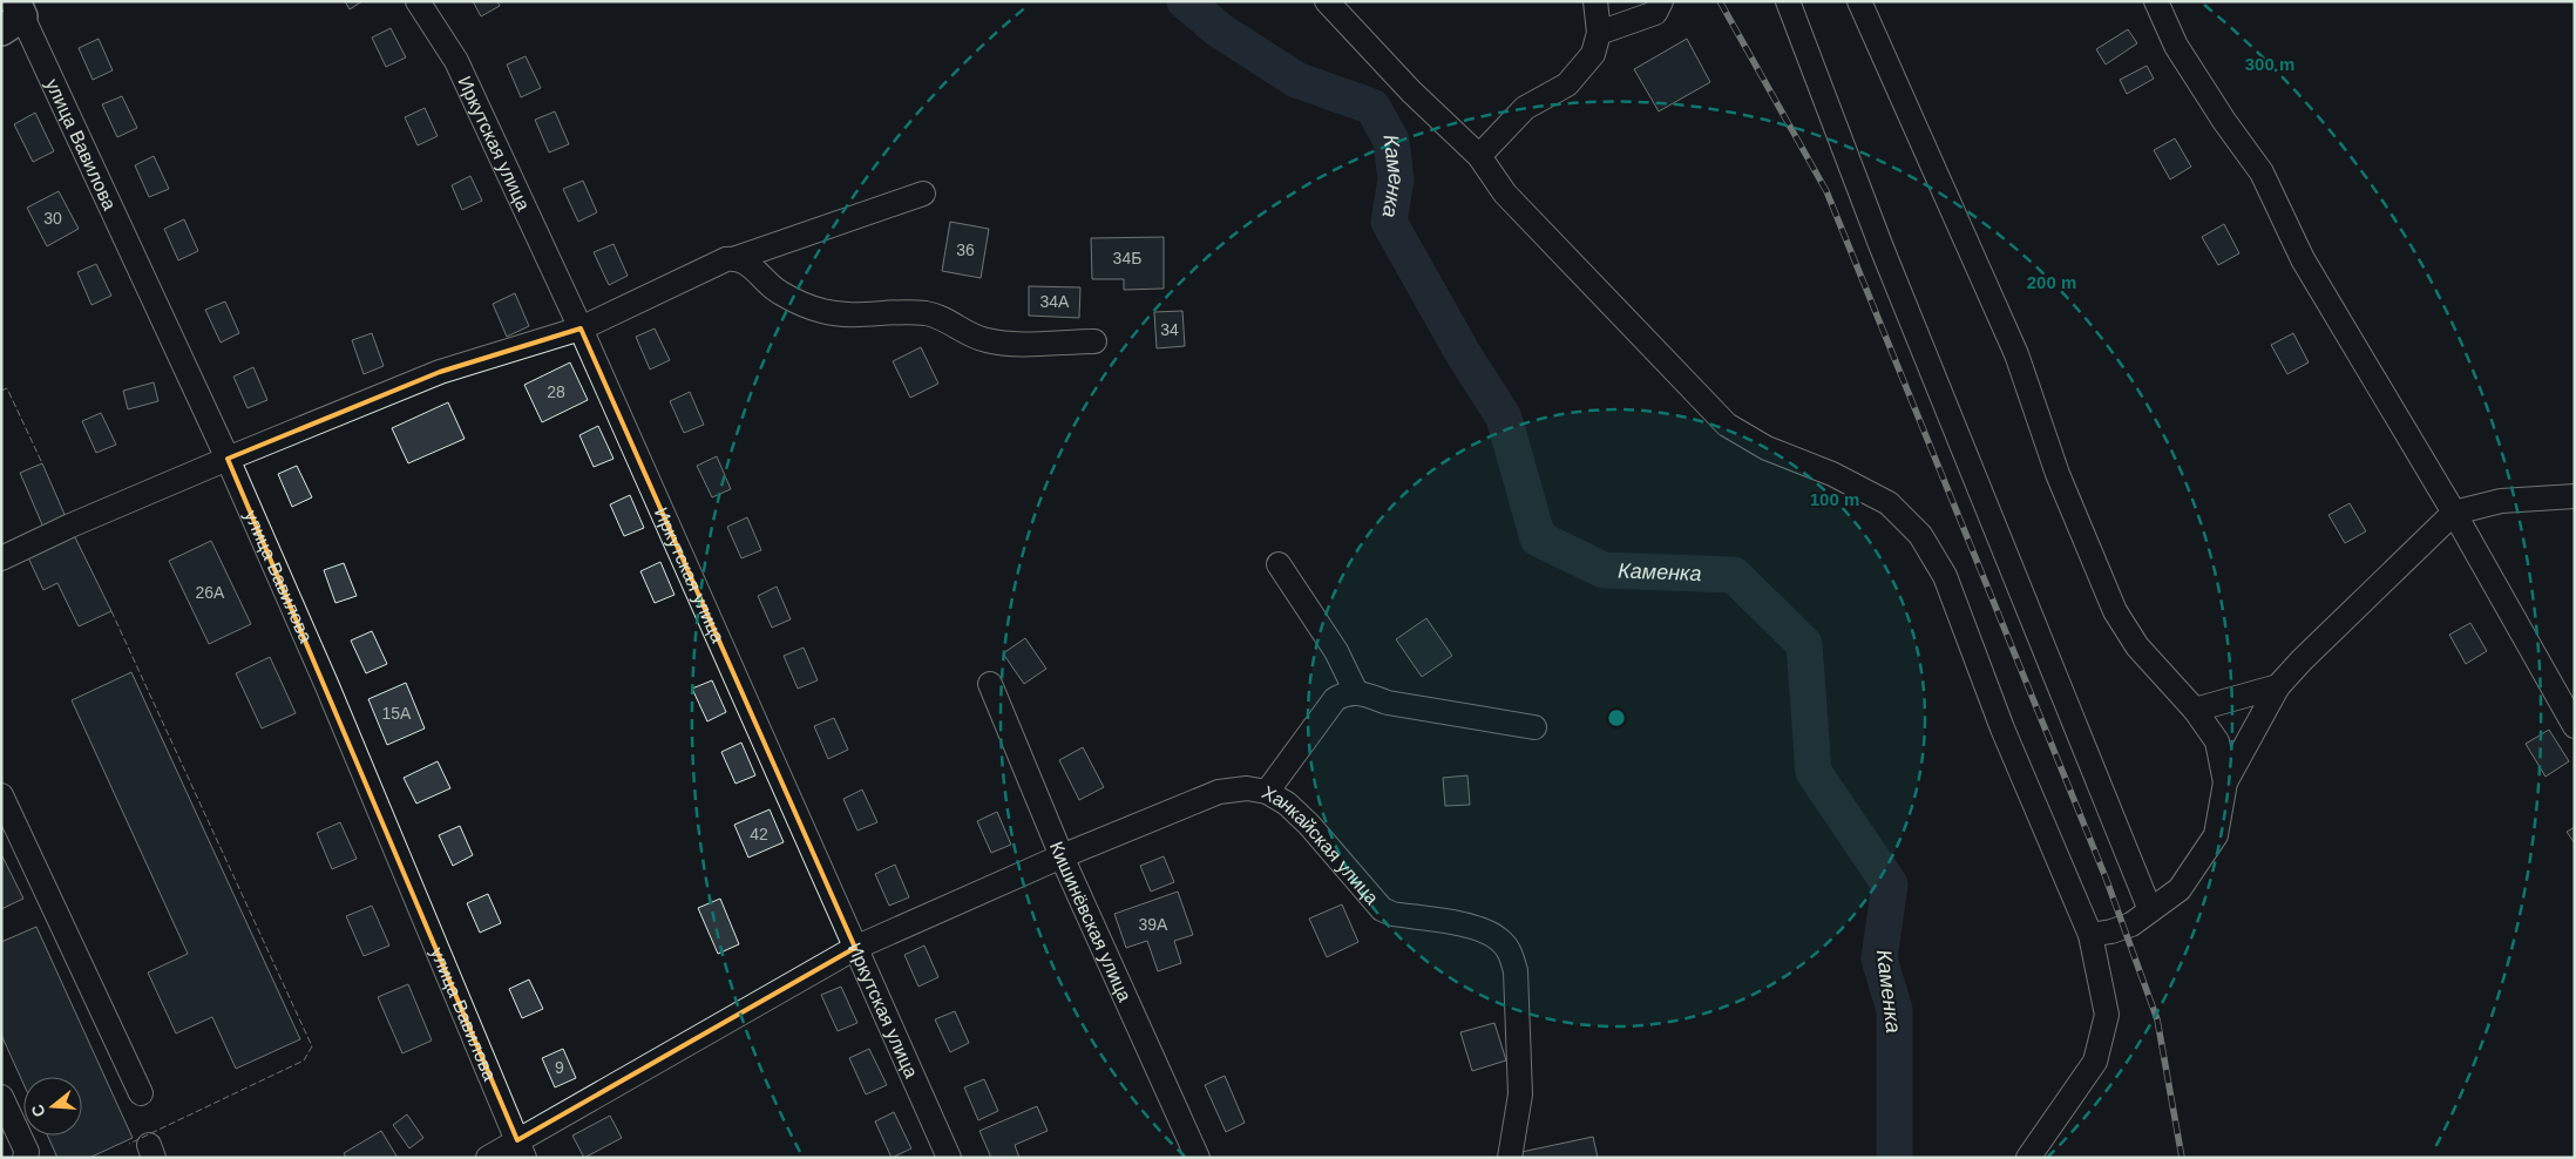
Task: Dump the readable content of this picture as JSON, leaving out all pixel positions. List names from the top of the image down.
{
  "streets": {
    "street": [
      "улица Вавилова",
      "Иркутская улица",
      "Ханкайская улица",
      "Кишинёвская улица"
    ]
  },
  "crossings": [
    ["улица Вавилова", "Ханкайская улица"],
    ["Иркутская улица", "Ханкайская улица"],
    ["Ханкайская улица", "Кишинёвская улица"]
  ],
  "water": ["Каменка"],
  "house_numbers": [
    "30",
    "36",
    "34Б",
    "34А",
    "34",
    "28",
    "26А",
    "15А",
    "42",
    "39А",
    "9"
  ],
  "north": "left",
  "rings": ["300 m", "200 m", "100 m"]
}
